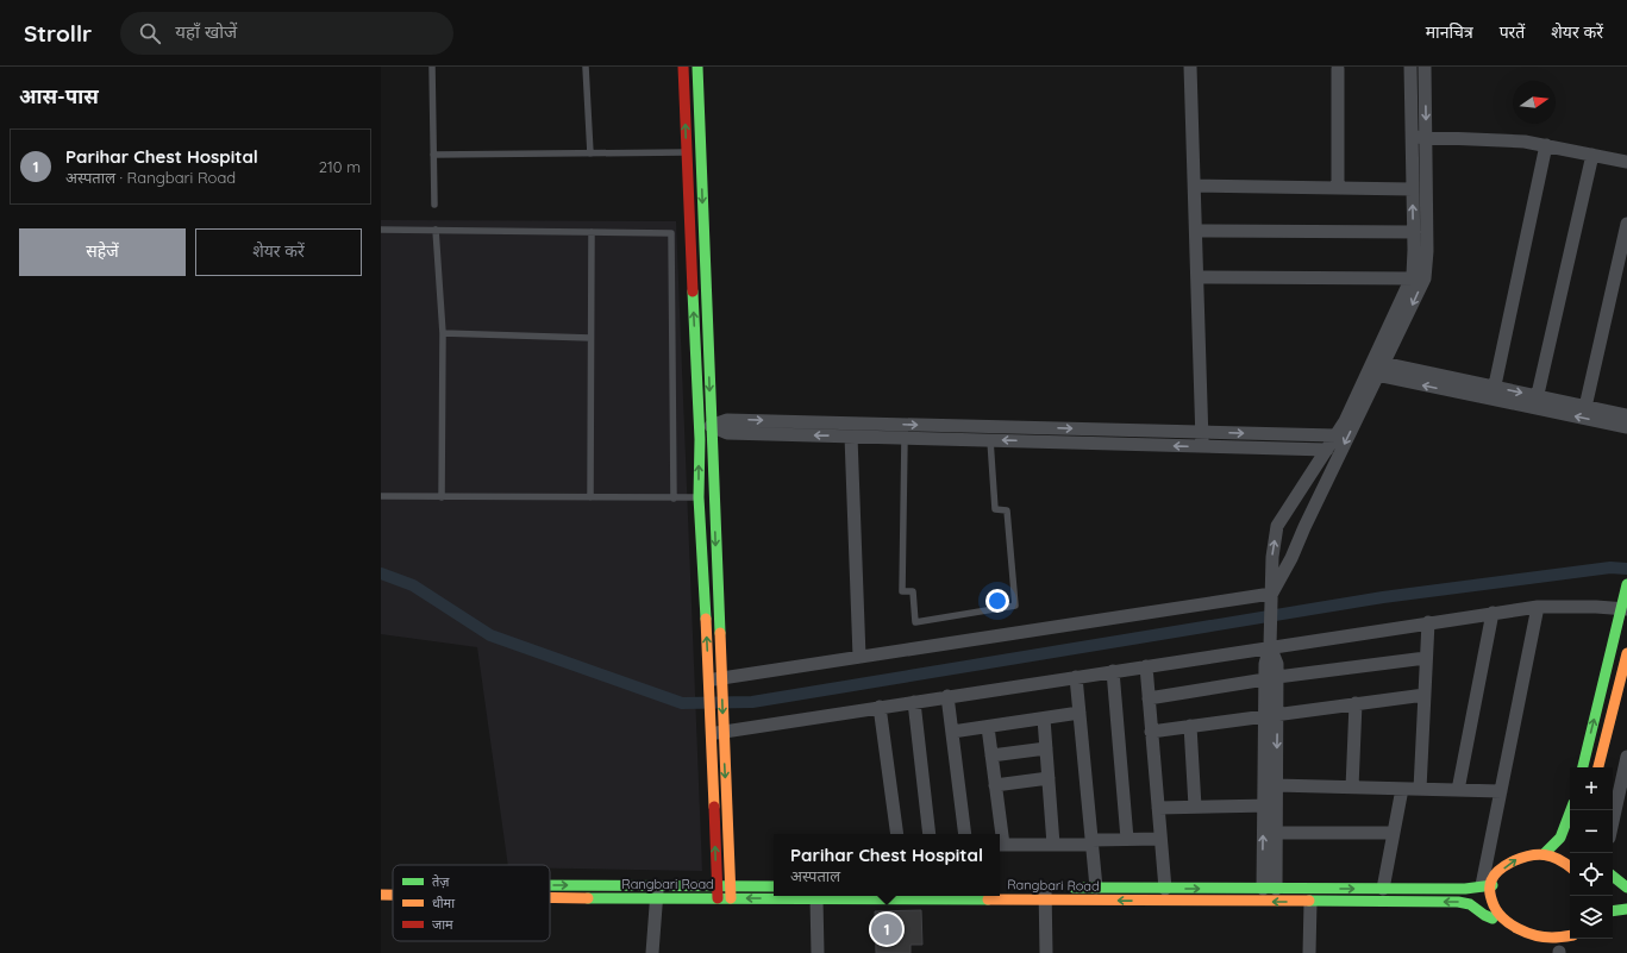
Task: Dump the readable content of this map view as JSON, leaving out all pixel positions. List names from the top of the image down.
{
  "streets": {
    "street": ["Rangbari Road"]
  },
  "legend": ["तेज़", "धीमा", "जाम"],
  "north": "right",
  "page": {
    "header": "Strollr",
    "search": "यहाँ खोजें",
    "nav": ["मानचित्र", "परतें", "शेयर करें"],
    "heading": "आस-पास",
    "list": [
      {
        "mark": "1",
        "name": "Parihar Chest Hospital",
        "note": "अस्पताल · Rangbari Road",
        "value": "210 m"
      }
    ],
    "buttons": ["सहेजें", "शेयर करें"],
    "map_buttons": ["+", "−"],
    "popup": ["Parihar Chest Hospital", "अस्पताल"],
    "pins": "1"
  }
}
